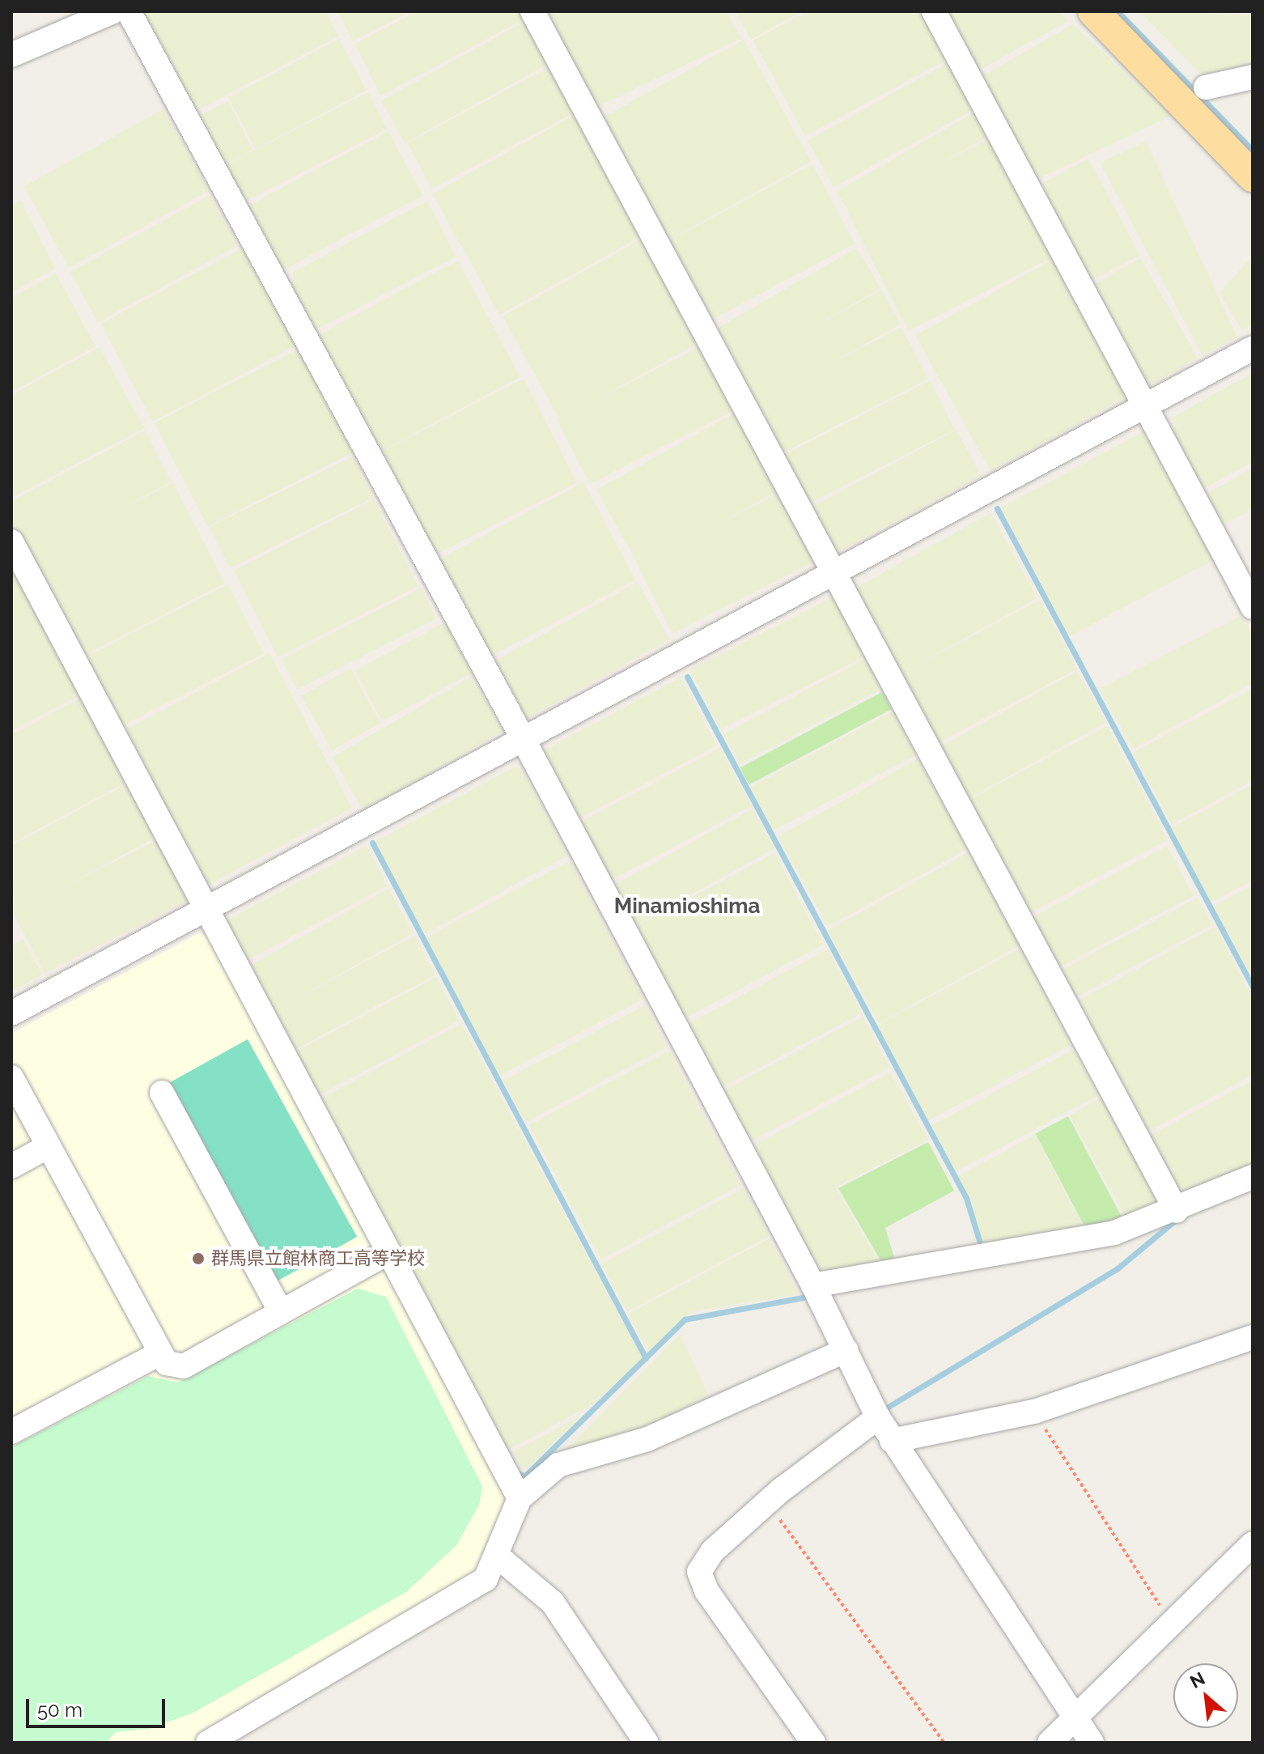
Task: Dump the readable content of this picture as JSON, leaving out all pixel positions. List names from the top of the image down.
{
  "districts": ["Minamioshima"],
  "places": ["群馬県立館林商工高等学校"],
  "scale_bar": "50 m",
  "north": "top left"
}
